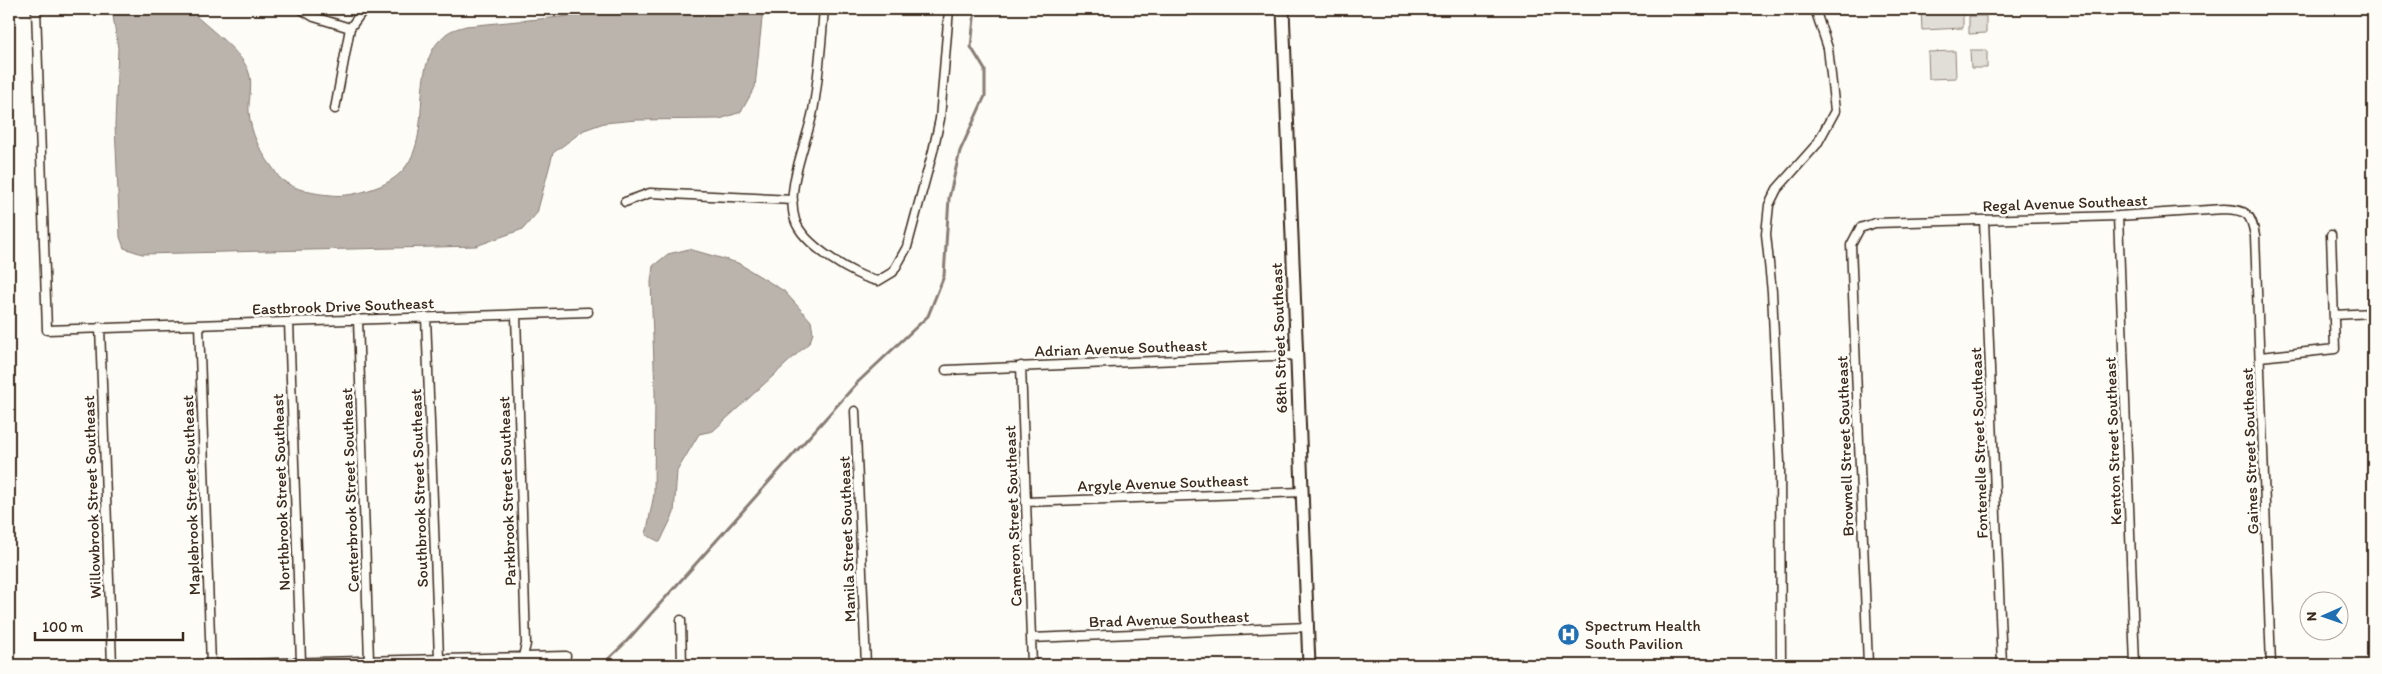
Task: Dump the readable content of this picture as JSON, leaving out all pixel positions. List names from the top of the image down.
{
  "streets": {
    "main road": ["68th Street Southeast"],
    "street": [
      "Regal Avenue Southeast",
      "Eastbrook Drive Southeast",
      "Adrian Avenue Southeast",
      "Kenton Street Southeast",
      "Fontenelle Street Southeast",
      "Brownell Street Southeast",
      "Gaines Street Southeast",
      "Argyle Avenue Southeast",
      "Southbrook Street Southeast",
      "Centerbrook Street Southeast",
      "Parkbrook Street Southeast",
      "Northbrook Street Southeast",
      "Maplebrook Street Southeast",
      "Willowbrook Street Southeast",
      "Cameron Street Southeast",
      "Manila Street Southeast",
      "Brad Avenue Southeast"
    ]
  },
  "crossings": [
    ["Regal Avenue Southeast", "Kenton Street Southeast"],
    ["Regal Avenue Southeast", "Fontenelle Street Southeast"],
    ["Regal Avenue Southeast", "Brownell Street Southeast"],
    ["Regal Avenue Southeast", "Gaines Street Southeast"],
    ["Eastbrook Drive Southeast", "Southbrook Street Southeast"],
    ["Eastbrook Drive Southeast", "Centerbrook Street Southeast"],
    ["Eastbrook Drive Southeast", "Parkbrook Street Southeast"],
    ["Eastbrook Drive Southeast", "Northbrook Street Southeast"],
    ["Eastbrook Drive Southeast", "Maplebrook Street Southeast"],
    ["Eastbrook Drive Southeast", "Willowbrook Street Southeast"],
    ["68th Street Southeast", "Adrian Avenue Southeast"],
    ["68th Street Southeast", "Argyle Avenue Southeast"],
    ["68th Street Southeast", "Brad Avenue Southeast"],
    ["Adrian Avenue Southeast", "Cameron Street Southeast"],
    ["Argyle Avenue Southeast", "Cameron Street Southeast"],
    ["Cameron Street Southeast", "Brad Avenue Southeast"]
  ],
  "places": {
    "hospital": ["Spectrum Health South Pavilion"]
  },
  "scale_bar": "100 m",
  "north": "left"
}
